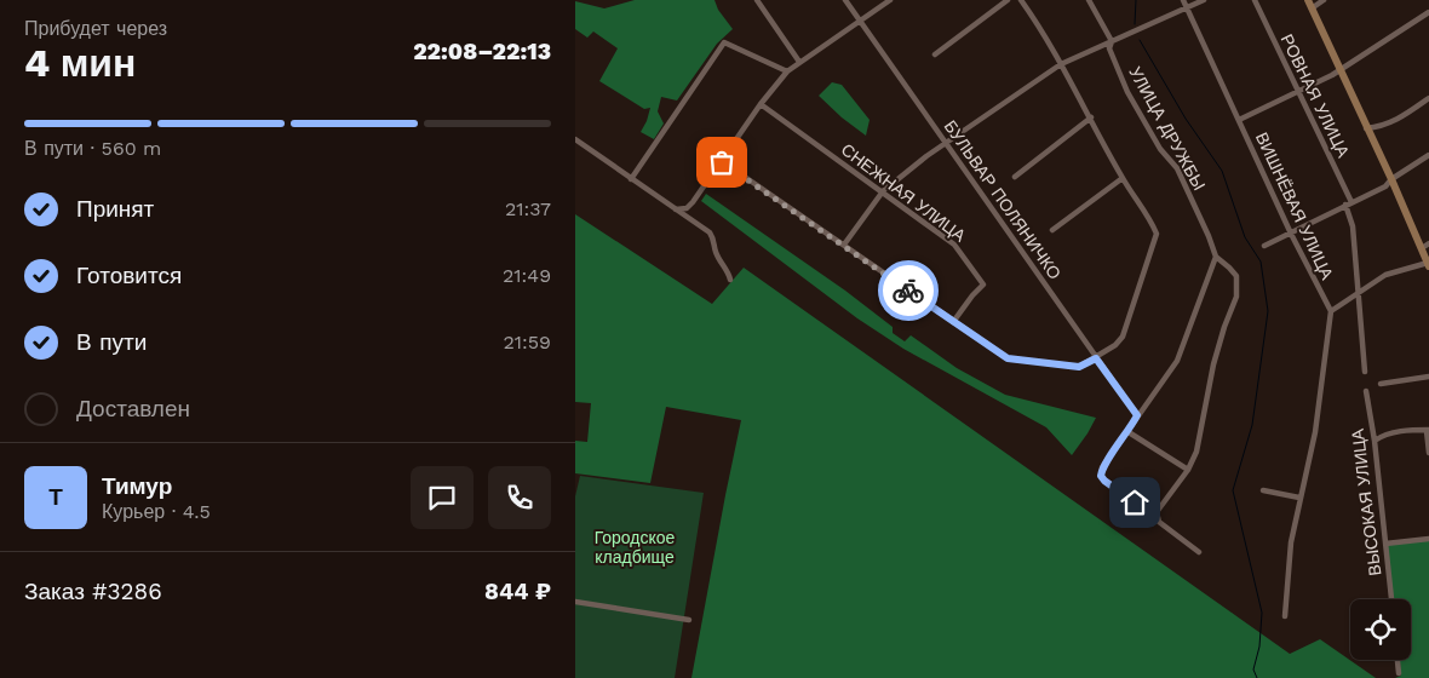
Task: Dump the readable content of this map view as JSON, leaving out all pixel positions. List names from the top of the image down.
{
  "streets": {
    "street": [
      "РОВНАЯ УЛИЦА",
      "УЛИЦА ДРУЖБЫ",
      "СНЕЖНАЯ УЛИЦА",
      "БУЛЬВАР ПОЛЯНИЧКО",
      "ВИШНЁВАЯ УЛИЦА",
      "ВЫСОКАЯ УЛИЦА"
    ]
  },
  "parks": ["Городское кладбище"],
  "page": {
    "heading": ["4 мин", "Прибудет через", "22:08–22:13"],
    "panel": [
      "Тимур",
      "Курьер · 4.5",
      "Заказ #3286",
      "844 ₽"
    ],
    "bar": "В пути · 560 m",
    "list": [
      ["Принят", "21:37"],
      ["Готовится", "21:49"],
      ["В пути", "21:59"],
      "Доставлен"
    ],
    "round": "Т"
  }
}
